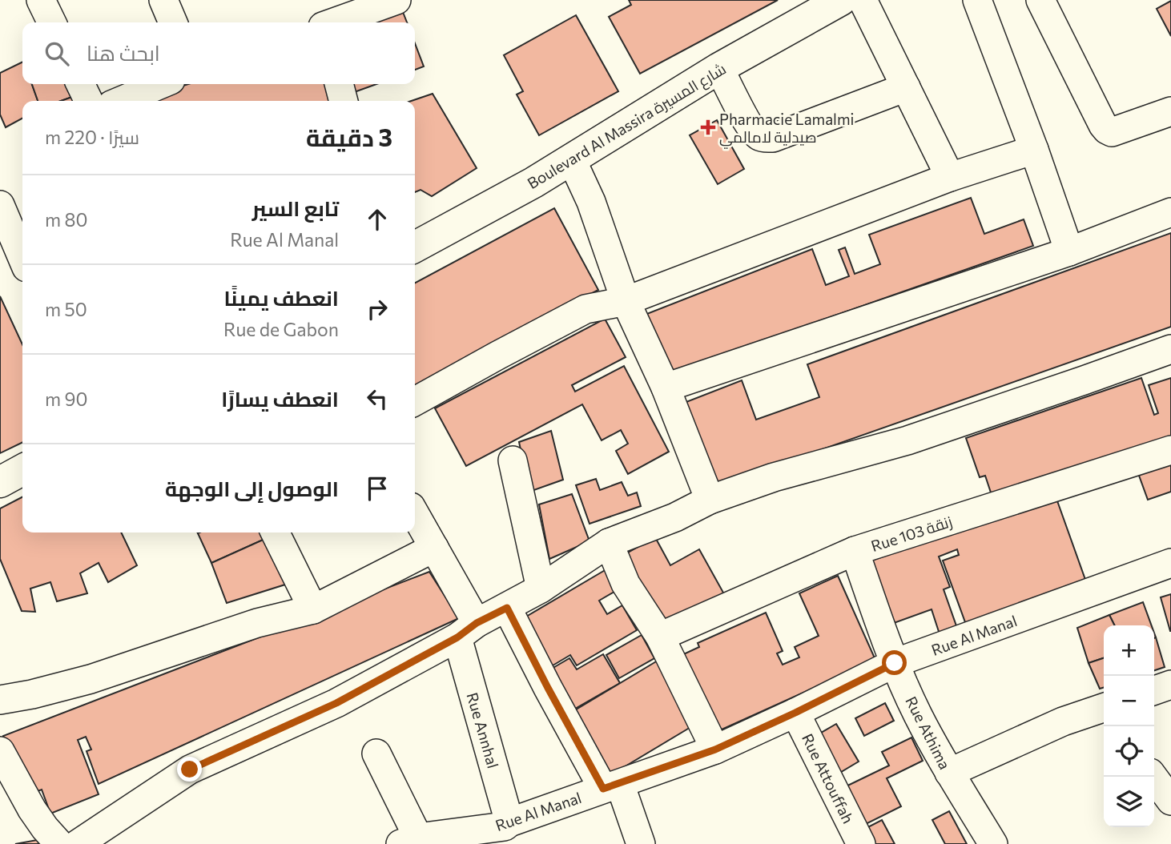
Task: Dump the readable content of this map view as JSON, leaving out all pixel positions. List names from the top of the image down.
{
  "streets": {
    "main road": ["Boulevard Al Massira شارع المسيرة"],
    "street": [
      "Rue 103 زنقة",
      "Rue Al Manal",
      "Rue Annhal",
      "Rue Athima",
      "Rue Attouffah"
    ]
  },
  "crossings": [
    ["Rue 103 زنقة", "Rue Athima"],
    ["Rue Al Manal", "Rue Annhal"],
    ["Rue Al Manal", "Rue Athima"],
    ["Rue Al Manal", "Rue Attouffah"]
  ],
  "places": {
    "health": ["Pharmacie Lamalmi صيدلية لامالمي"]
  },
  "page": {
    "search": "ابحث هنا",
    "heading": ["3 دقيقة", "سيرًا · 220 m"],
    "list": [
      ["تابع السير", "Rue Al Manal", "80 m"],
      ["انعطف يمينًا", "Rue de Gabon", "50 m"],
      ["انعطف يسارًا", "90 m"],
      "الوصول إلى الوجهة"
    ],
    "map_buttons": ["+", "−"]
  }
}
